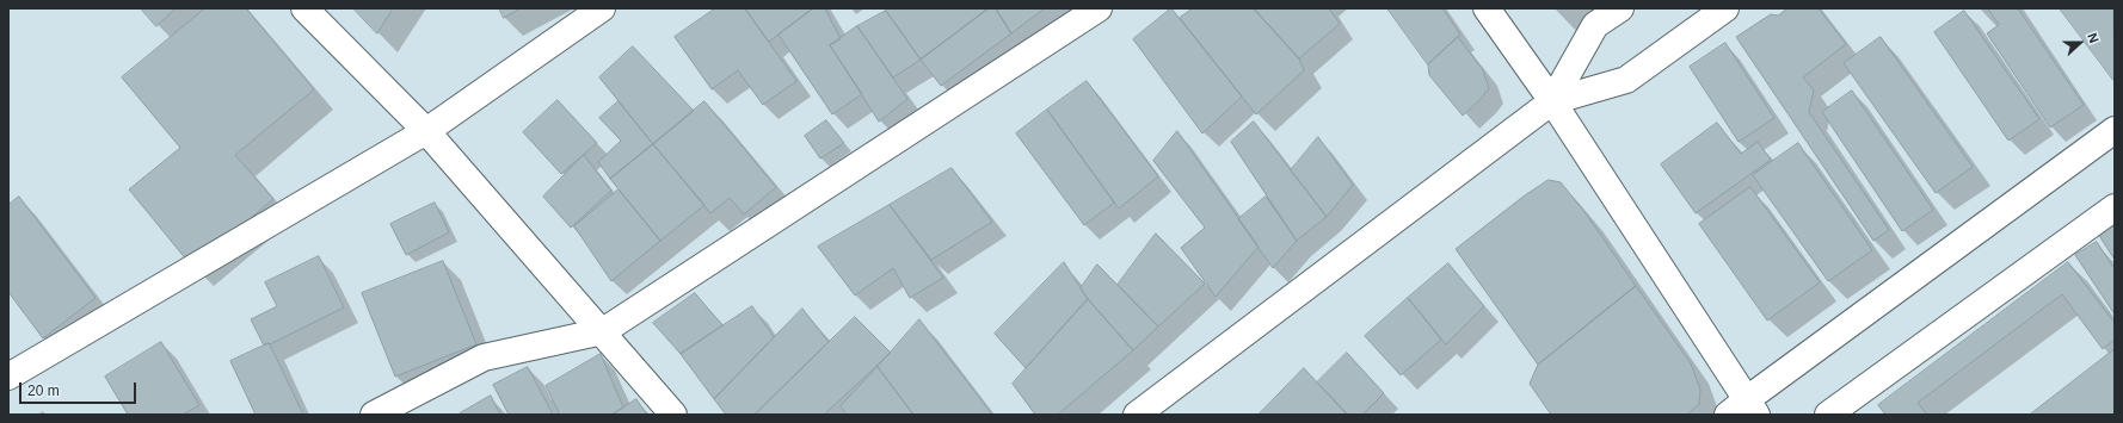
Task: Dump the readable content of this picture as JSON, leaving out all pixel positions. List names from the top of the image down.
{
  "scale_bar": "20 m",
  "north": "right"
}
